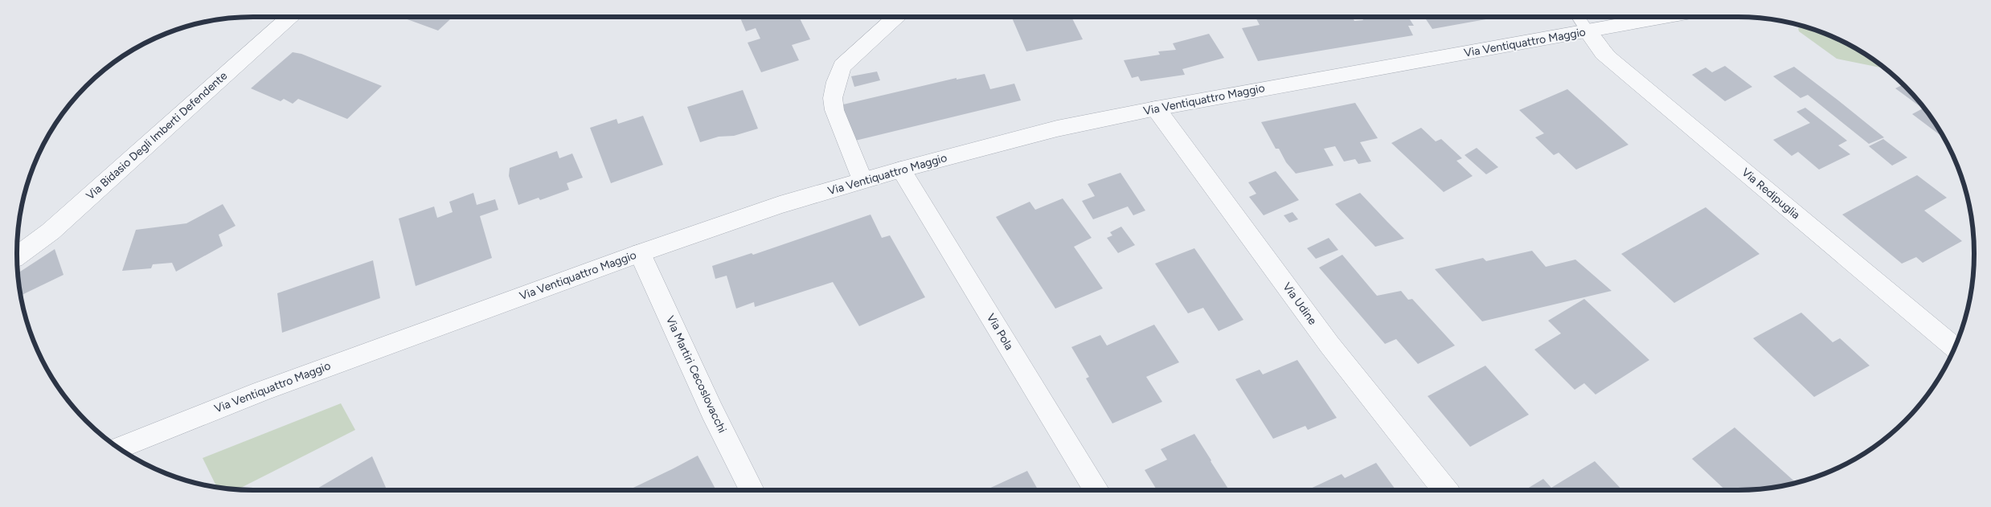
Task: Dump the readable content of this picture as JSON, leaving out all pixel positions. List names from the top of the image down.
{
  "streets": {
    "street": [
      "Via Ventiquattro Maggio",
      "Via Bidasio Degli Imberti Defendente",
      "Via Redipuglia",
      "Via Udine",
      "Via Pola",
      "Via Martiri Cecoslovacchi"
    ]
  },
  "crossings": [
    ["Via Ventiquattro Maggio", "Via Redipuglia"],
    ["Via Ventiquattro Maggio", "Via Udine"],
    ["Via Ventiquattro Maggio", "Via Pola"],
    ["Via Ventiquattro Maggio", "Via Martiri Cecoslovacchi"]
  ]
}
